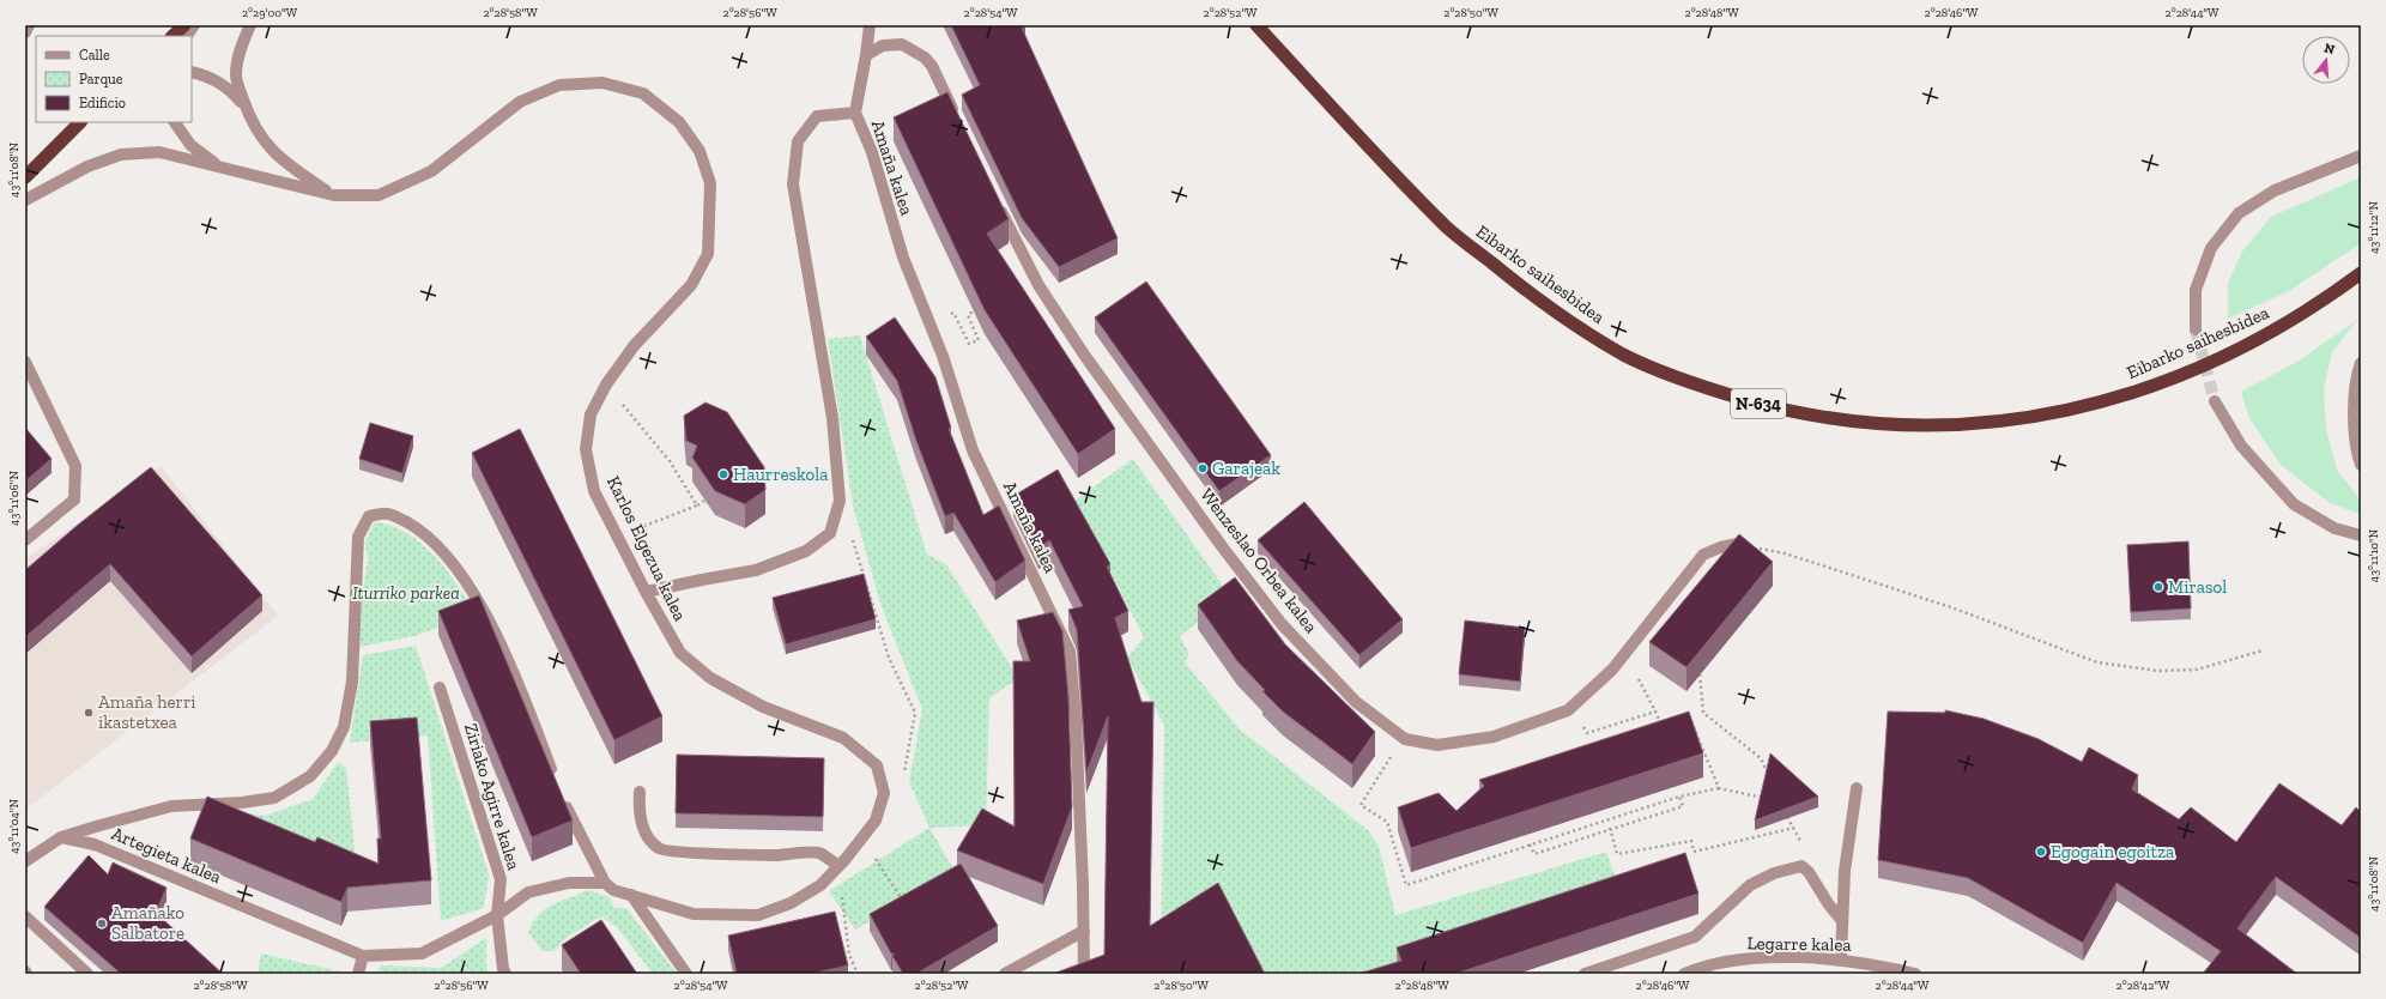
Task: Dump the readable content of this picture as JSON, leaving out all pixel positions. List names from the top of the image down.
{
  "streets": {
    "highway": ["Eibarko saihesbidea", "N-634"],
    "street": [
      "Amaña kalea",
      "Karlos Elgezua kalea",
      "Wenzeslao Orbea kalea",
      "Ziriako Agirre kalea",
      "Artegieta kalea",
      "Legarre kalea"
    ]
  },
  "parks": ["Iturriko parkea"],
  "places": [
    "Garajeak",
    "Haurreskola",
    "Mirasol",
    "Amaña herri ikastetxea",
    "Egogain egoitza",
    "Amañako Salbatore"
  ],
  "legend": ["Calle", "Parque", "Edificio"],
  "north": "top",
  "coordinates": [
    "2°29'00\"W",
    "2°28'58\"W",
    "2°28'56\"W",
    "2°28'54\"W",
    "2°28'52\"W",
    "2°28'50\"W",
    "2°28'48\"W",
    "2°28'46\"W",
    "2°28'44\"W",
    "43°11'08\"N",
    "43°11'12\"N",
    "43°11'06\"N",
    "43°11'10\"N",
    "43°11'04\"N",
    "2°28'42\"W"
  ]
}
